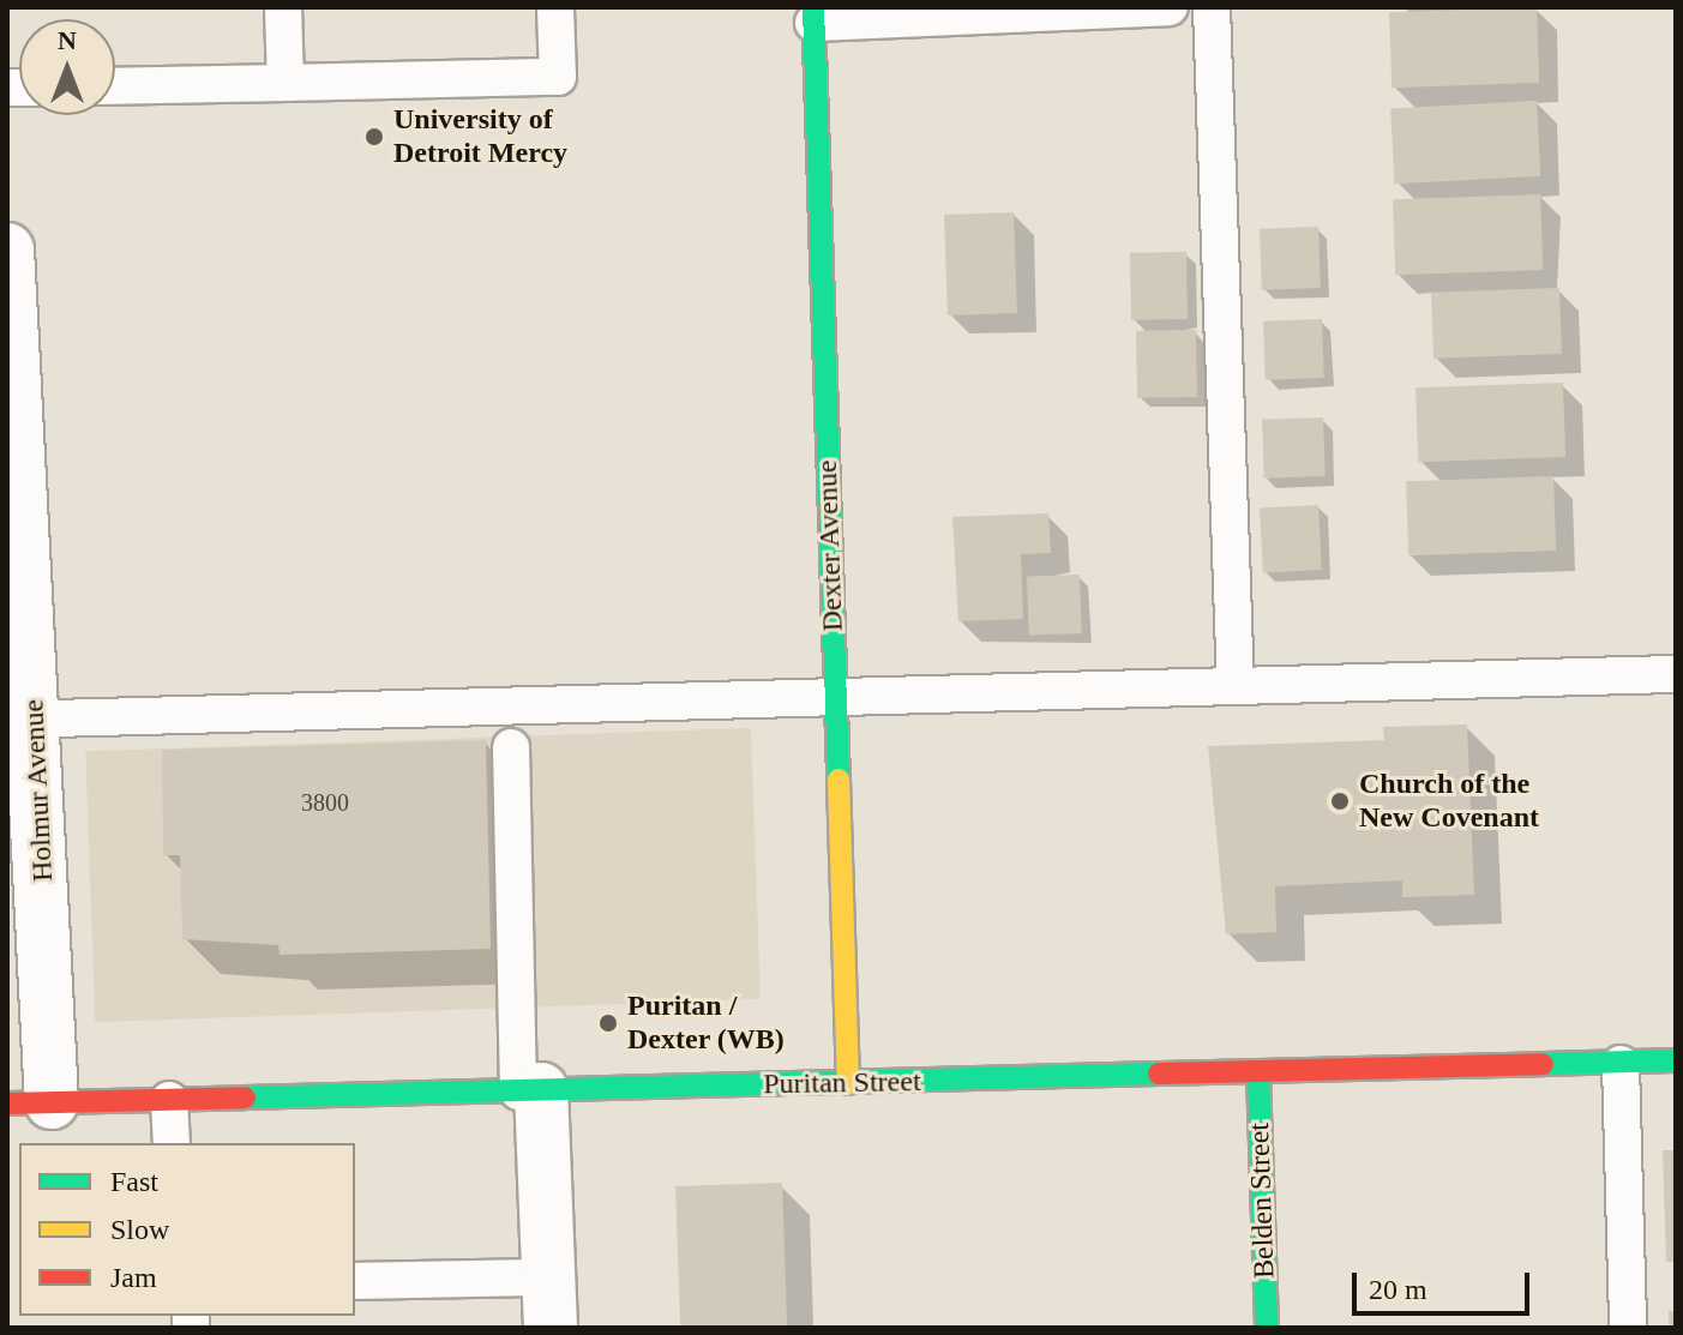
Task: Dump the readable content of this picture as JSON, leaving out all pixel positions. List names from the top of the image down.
{
  "streets": {
    "street": [
      "Dexter Avenue",
      "Holmur Avenue",
      "Puritan Street",
      "Belden Street"
    ]
  },
  "crossings": [
    ["Dexter Avenue", "Puritan Street"],
    ["Holmur Avenue", "Puritan Street"],
    ["Puritan Street", "Belden Street"]
  ],
  "places": ["University of Detroit Mercy", "Church of the New Covenant", "Puritan / Dexter (WB)"],
  "house_numbers": ["3800"],
  "legend": ["Fast", "Slow", "Jam"],
  "scale_bar": "20 m",
  "north": "top"
}
